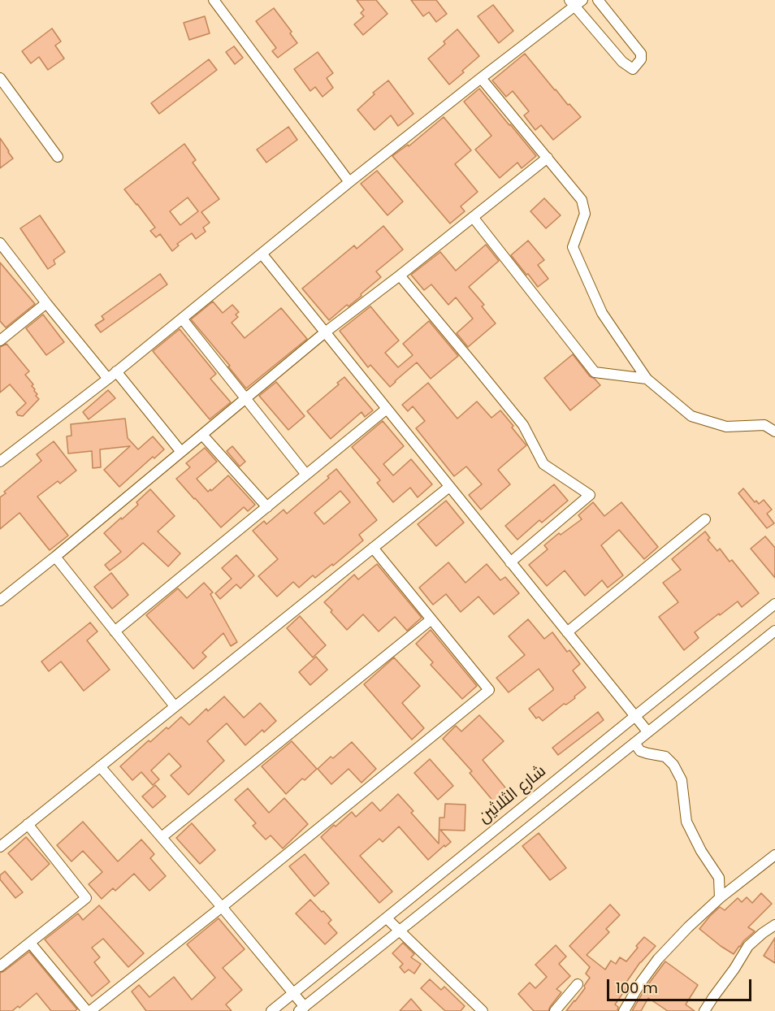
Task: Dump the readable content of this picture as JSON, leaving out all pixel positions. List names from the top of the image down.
{
  "streets": {
    "street": ["شارع الثلاثين"]
  },
  "scale_bar": "100 m"
}
